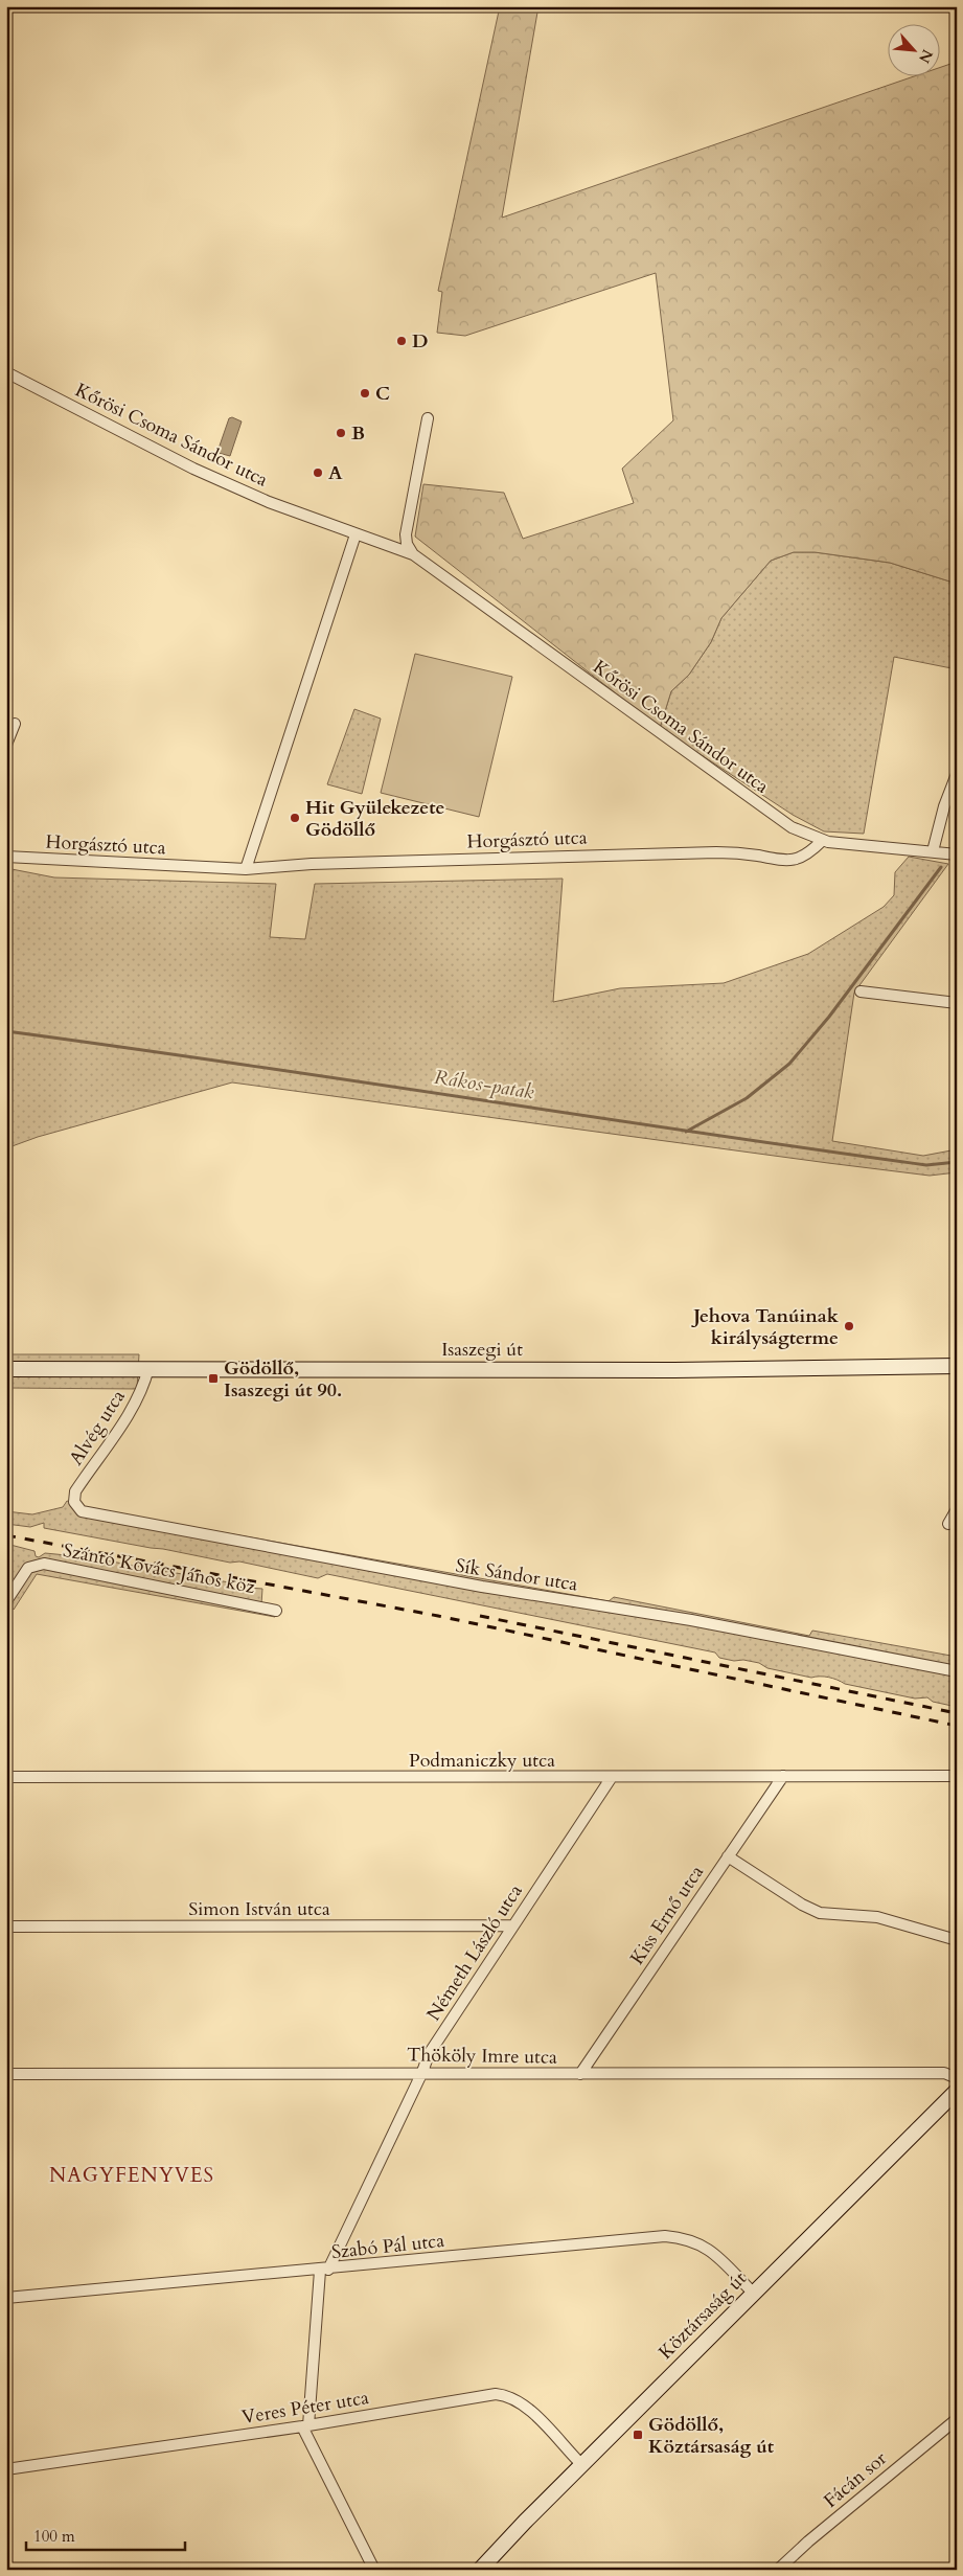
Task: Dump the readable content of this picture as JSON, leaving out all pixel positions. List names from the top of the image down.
{
  "streets": {
    "main road": ["Isaszegi út", "Köztársaság út"],
    "street": [
      "Kőrösi Csoma Sándor utca",
      "Horgásztó utca",
      "Alvég utca",
      "Szántó Kovács János köz",
      "Sík Sándor utca",
      "Podmaniczky utca",
      "Simon István utca",
      "Kiss Ernő utca",
      "Németh László utca",
      "Thököly Imre utca",
      "Szabó Pál utca",
      "Veres Péter utca",
      "Fácán sor"
    ]
  },
  "crossings": [
    ["Kőrösi Csoma Sándor utca", "Horgásztó utca"],
    ["Isaszegi út", "Alvég utca"],
    ["Alvég utca", "Sík Sándor utca"],
    ["Podmaniczky utca", "Kiss Ernő utca"],
    ["Podmaniczky utca", "Németh László utca"],
    ["Simon István utca", "Németh László utca"],
    ["Kiss Ernő utca", "Thököly Imre utca"],
    ["Németh László utca", "Thököly Imre utca"],
    ["Németh László utca", "Szabó Pál utca"],
    ["Németh László utca", "Veres Péter utca"],
    ["Szabó Pál utca", "Köztársaság út"],
    ["Köztársaság út", "Veres Péter utca"]
  ],
  "districts": ["NAGYFENYVES"],
  "water": ["Rákos-patak"],
  "places": {
    "other": [
      "D",
      "C",
      "B",
      "A",
      "Hit Gyülekezete Gödöllő",
      "Jehova Tanúinak királyságterme"
    ],
    "transit": ["Gödöllő, Isaszegi út 90.", "Gödöllő, Köztársaság út"]
  },
  "scale_bar": "100 m",
  "north": "bottom right"
}
